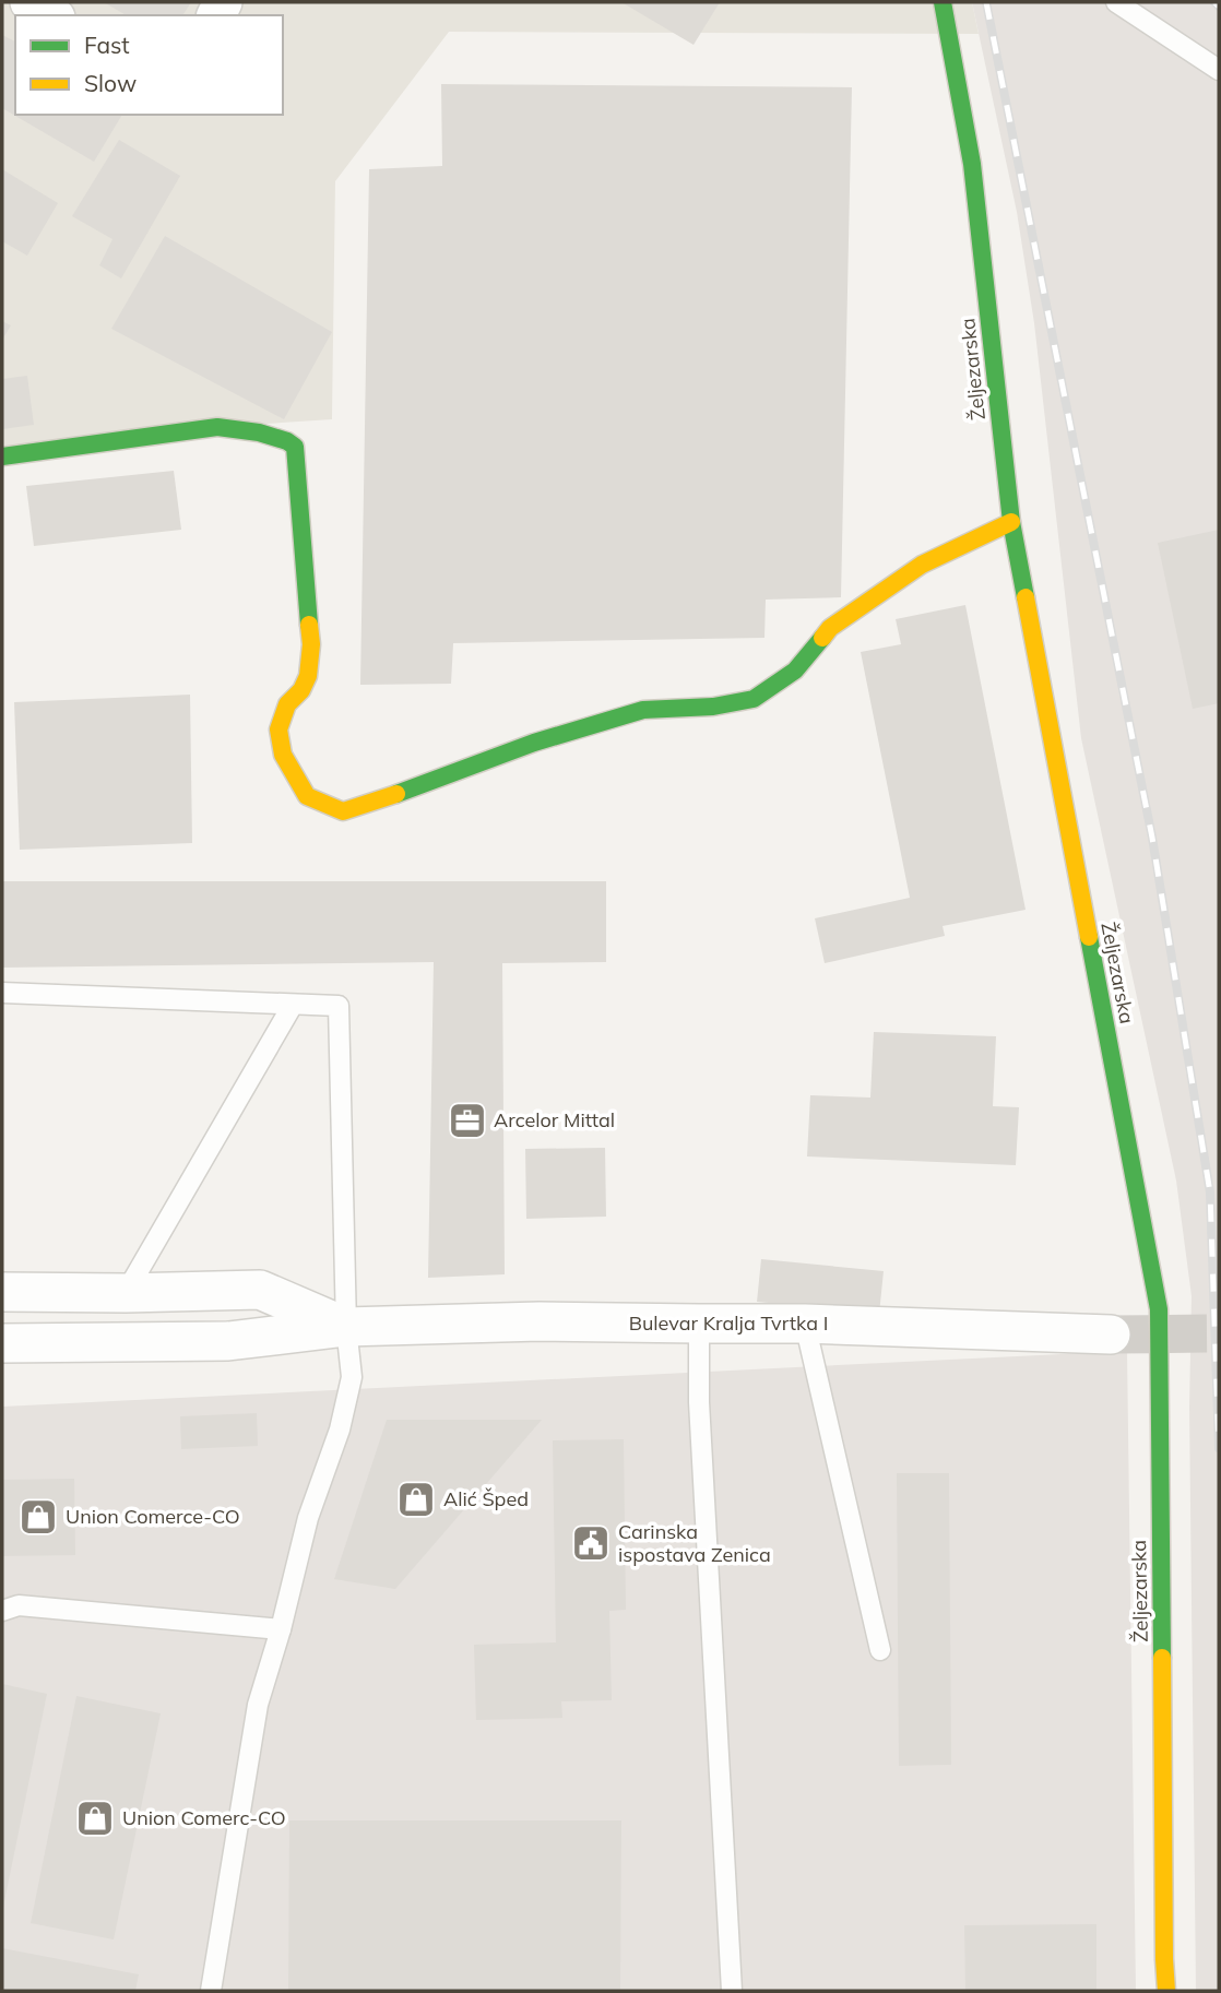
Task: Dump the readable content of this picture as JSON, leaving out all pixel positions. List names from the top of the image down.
{
  "streets": {
    "street": ["Željezarska", "Bulevar Kralja Tvrtka I"]
  },
  "places": {
    "office": ["Arcelor Mittal"],
    "shop": ["Alić Šped", "Union Comerce-CO", "Union Comerc-CO"],
    "public building": ["Carinska ispostava Zenica"]
  },
  "legend": ["Fast", "Slow"]
}
